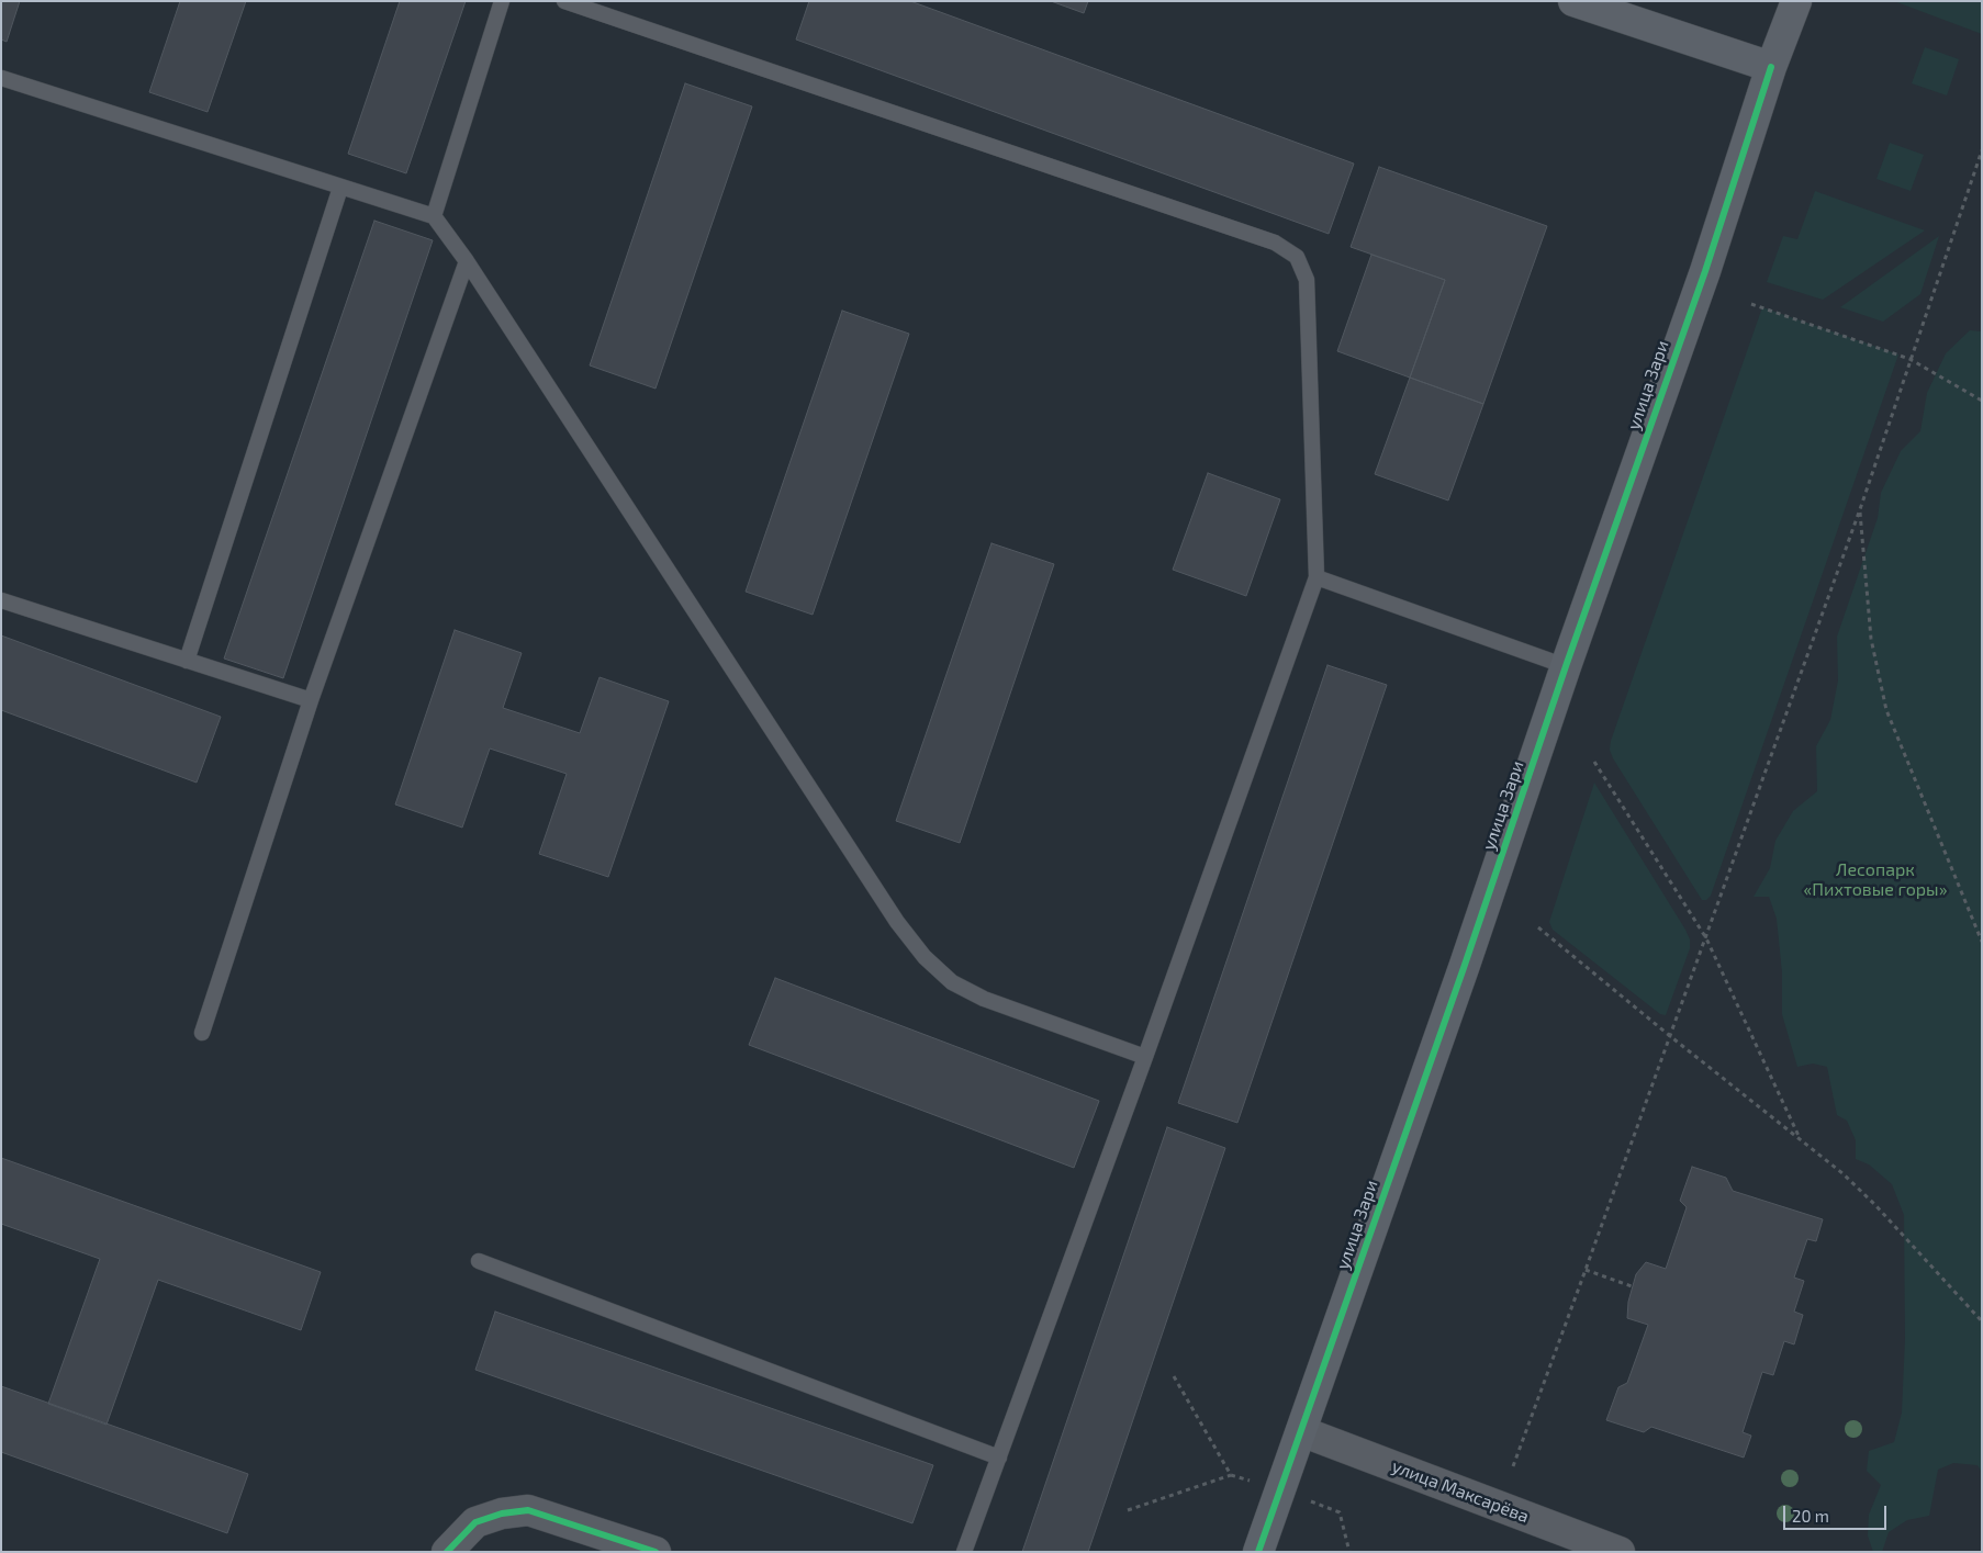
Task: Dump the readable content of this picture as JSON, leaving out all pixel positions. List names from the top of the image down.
{
  "streets": {
    "street": ["улица Зари", "улица Максарёва"]
  },
  "crossings": [
    ["улица Зари", "улица Максарёва"]
  ],
  "parks": ["Лесопарк «Пихтовые горы»"],
  "scale_bar": "20 m"
}
